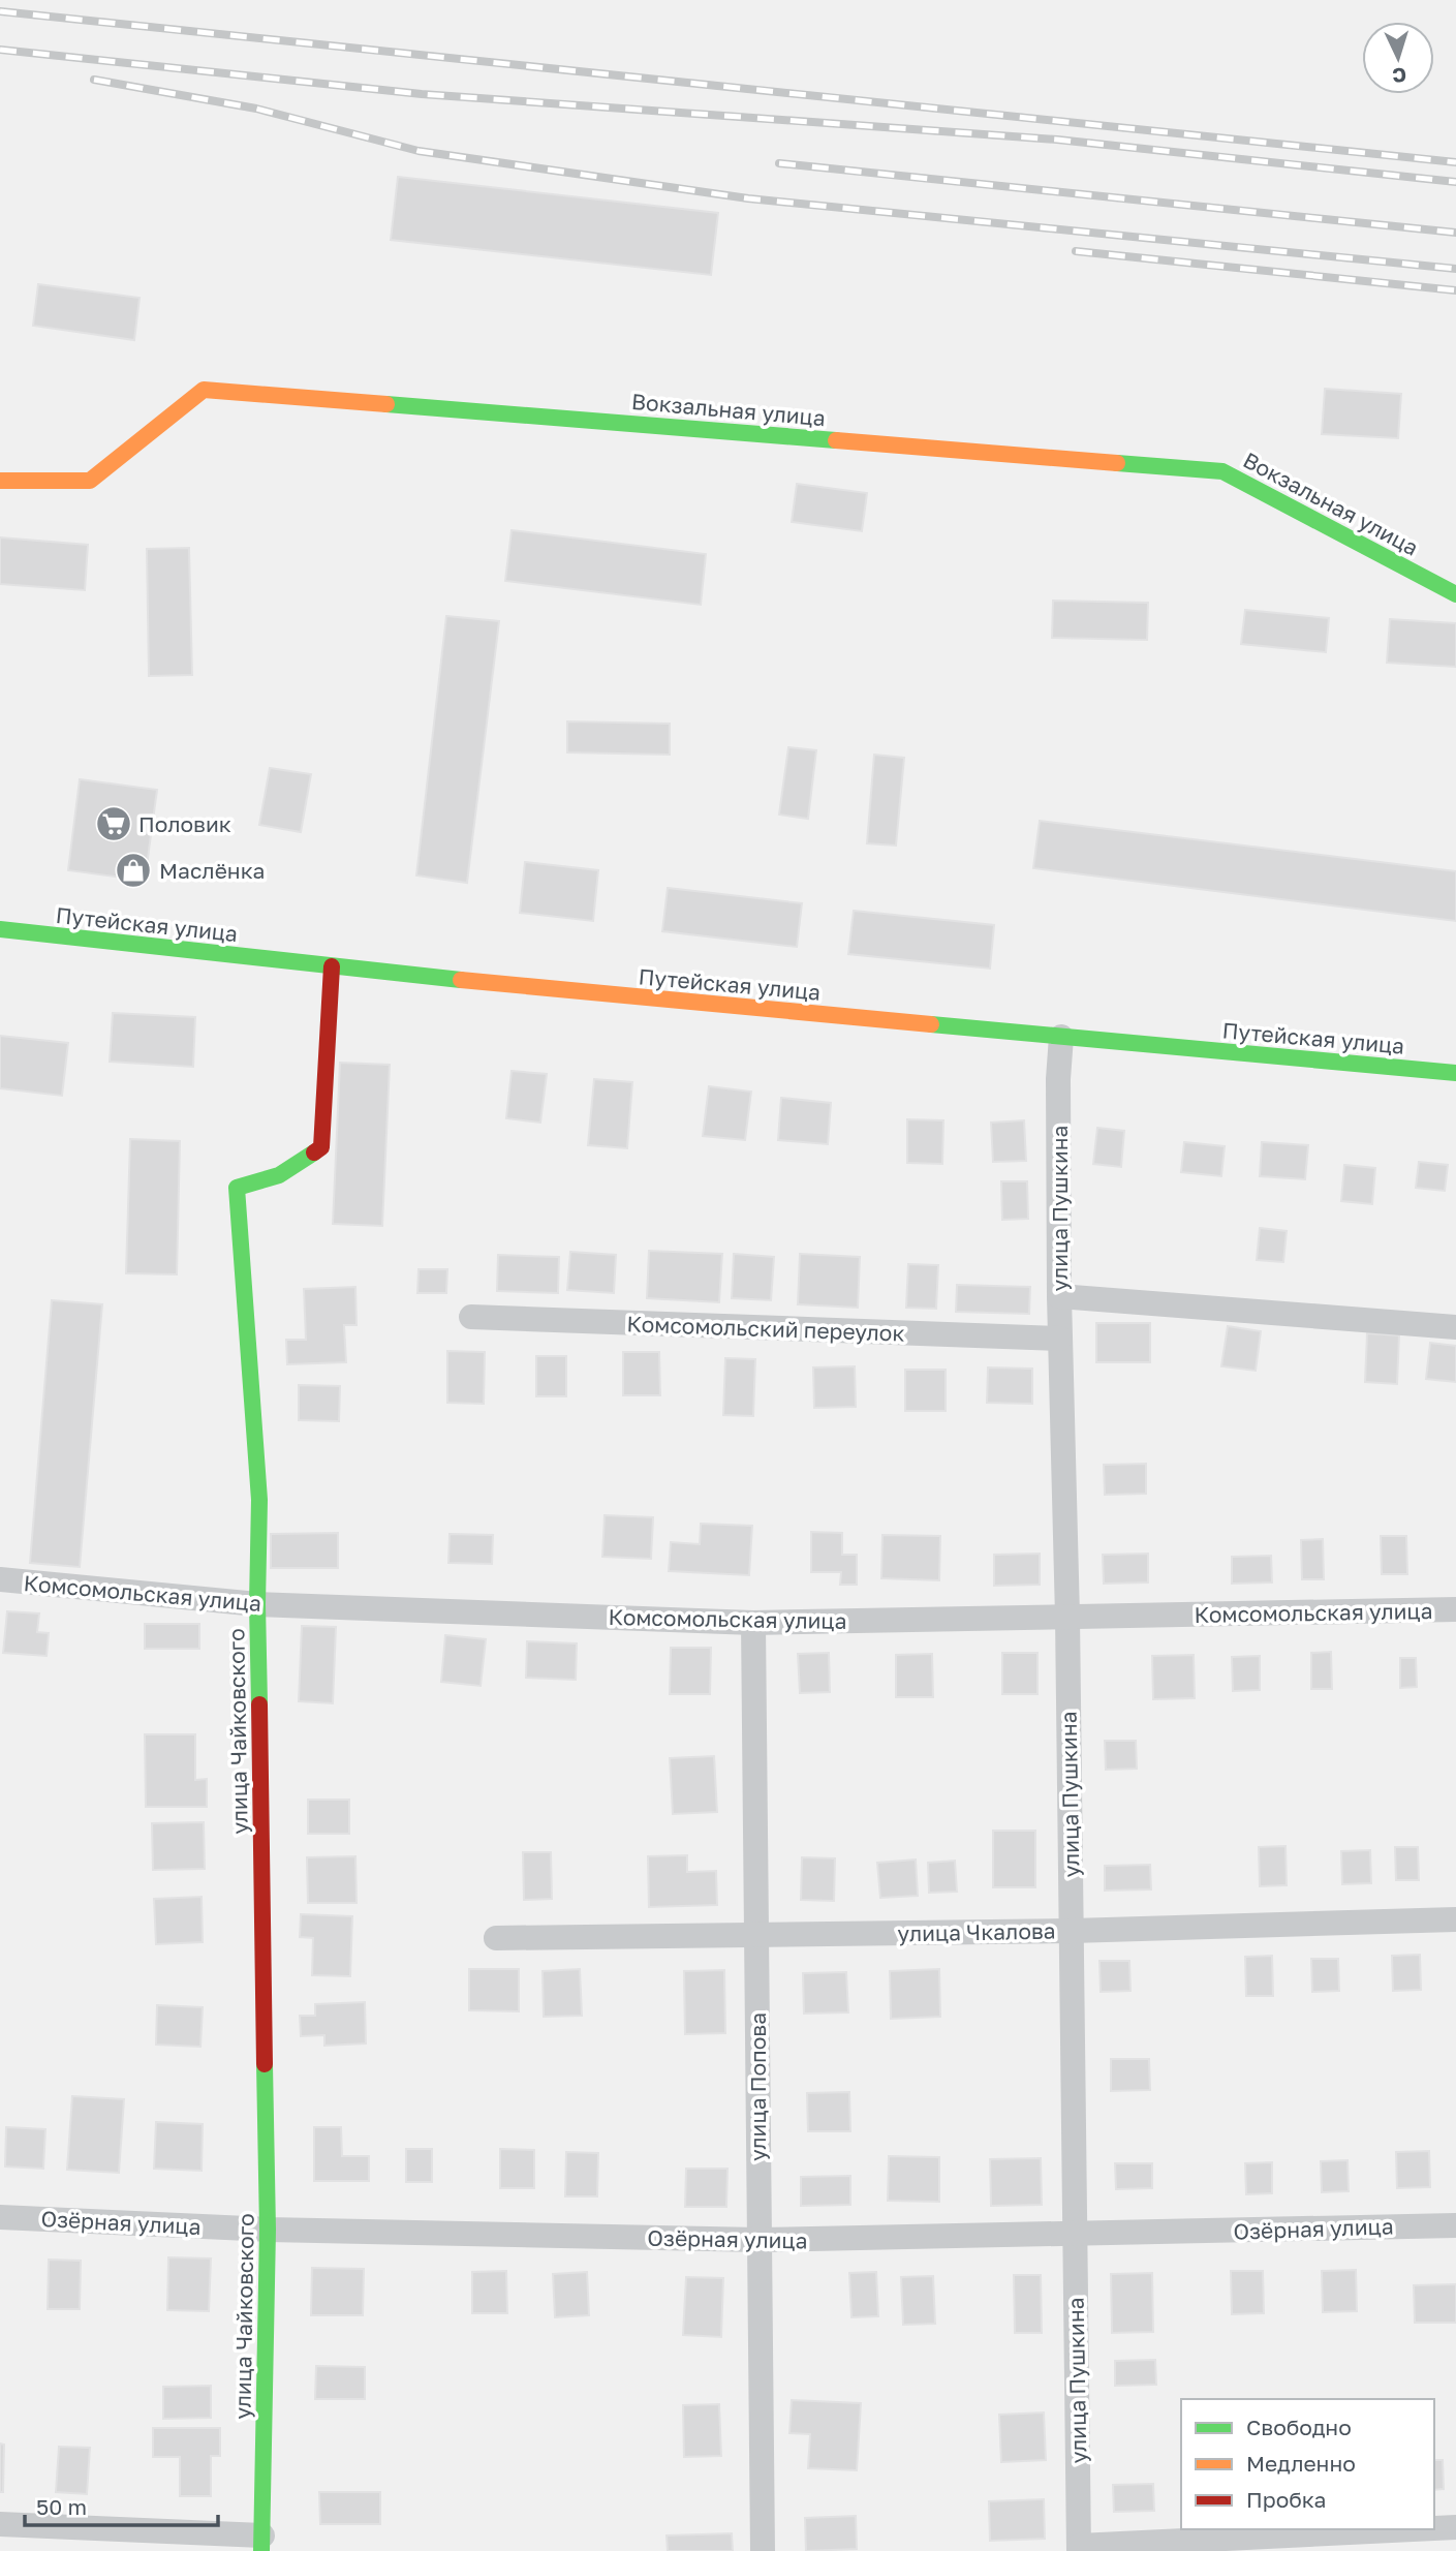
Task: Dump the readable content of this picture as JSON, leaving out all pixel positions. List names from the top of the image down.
{
  "streets": {
    "street": [
      "Вокзальная улица",
      "Путейская улица",
      "улица Пушкина",
      "Комсомольский переулок",
      "Комсомольская улица",
      "улица Чайковского",
      "улица Чкалова",
      "улица Попова",
      "Озёрная улица"
    ]
  },
  "crossings": [
    ["Путейская улица", "улица Пушкина"],
    ["Путейская улица", "улица Чайковского"],
    ["улица Пушкина", "Комсомольский переулок"],
    ["улица Пушкина", "Комсомольская улица"],
    ["улица Пушкина", "улица Чкалова"],
    ["улица Пушкина", "Озёрная улица"],
    ["Комсомольская улица", "улица Чайковского"],
    ["Комсомольская улица", "улица Попова"],
    ["улица Чайковского", "Озёрная улица"],
    ["улица Чкалова", "улица Попова"],
    ["улица Попова", "Озёрная улица"]
  ],
  "places": {
    "supermarket": ["Половик"],
    "shop": ["Маслёнка"]
  },
  "legend": ["Свободно", "Медленно", "Пробка"],
  "scale_bar": "50 m",
  "north": "bottom"
}
